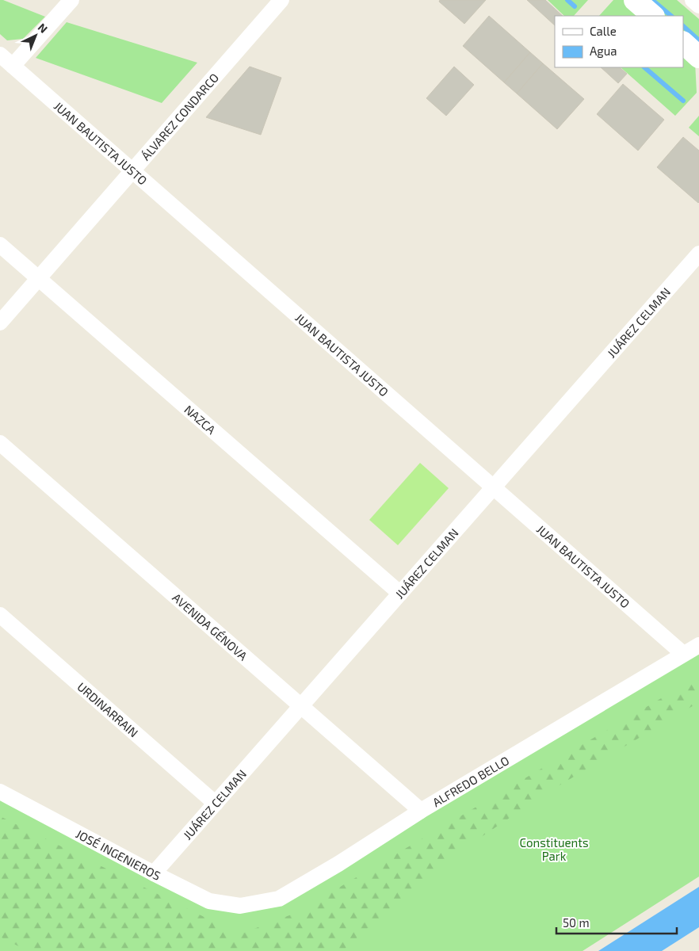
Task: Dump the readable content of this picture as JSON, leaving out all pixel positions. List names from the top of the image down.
{
  "streets": {
    "street": [
      "ÁLVAREZ CONDARCO",
      "JUAN BAUTISTA JUSTO",
      "JUÁREZ CELMAN",
      "NAZCA",
      "AVENIDA GÉNOVA",
      "URDINARRAIN",
      "ALFREDO BELLO",
      "JOSÉ INGENIEROS"
    ]
  },
  "crossings": [
    ["ÁLVAREZ CONDARCO", "JUAN BAUTISTA JUSTO"],
    ["ÁLVAREZ CONDARCO", "NAZCA"],
    ["JUAN BAUTISTA JUSTO", "JUÁREZ CELMAN"],
    ["JUAN BAUTISTA JUSTO", "ALFREDO BELLO"],
    ["JUÁREZ CELMAN", "NAZCA"],
    ["JUÁREZ CELMAN", "AVENIDA GÉNOVA"],
    ["JUÁREZ CELMAN", "URDINARRAIN"],
    ["JUÁREZ CELMAN", "JOSÉ INGENIEROS"],
    ["AVENIDA GÉNOVA", "ALFREDO BELLO"],
    ["ALFREDO BELLO", "JOSÉ INGENIEROS"]
  ],
  "parks": ["Constituents Park"],
  "legend": ["Calle", "Agua"],
  "scale_bar": "50 m",
  "north": "top right"
}
